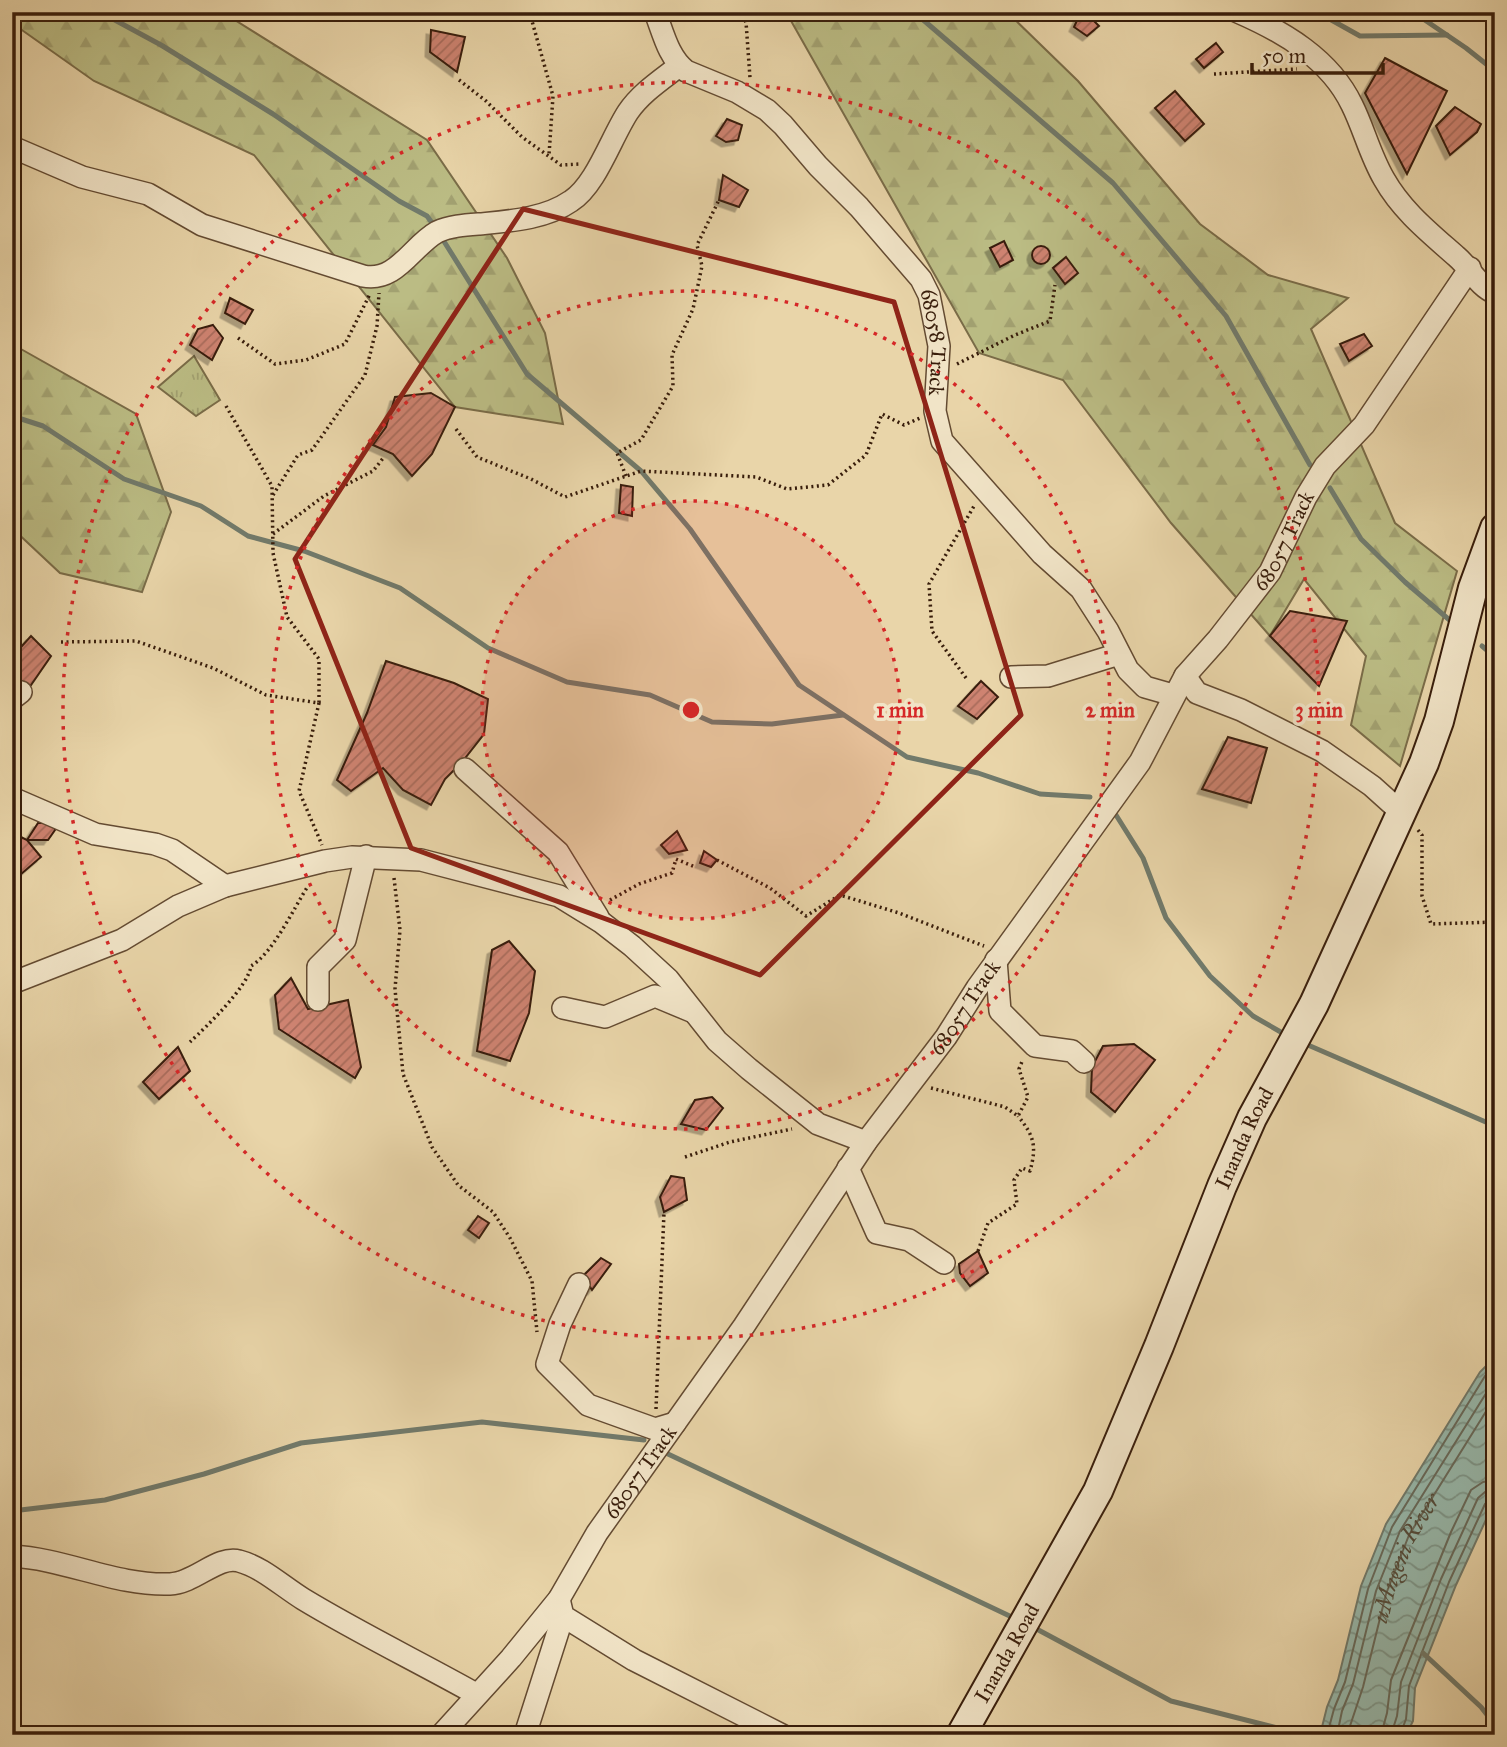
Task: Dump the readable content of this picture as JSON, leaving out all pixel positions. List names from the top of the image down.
{
  "streets": {
    "street": ["68058 Track", "68057 Track", "Inanda Road"]
  },
  "crossings": [
    ["68058 Track", "68057 Track"],
    ["68058 Track", "Inanda Road"]
  ],
  "water": ["uMngeni River"],
  "scale_bar": "50 m",
  "rings": ["1 min", "2 min", "3 min"]
}
